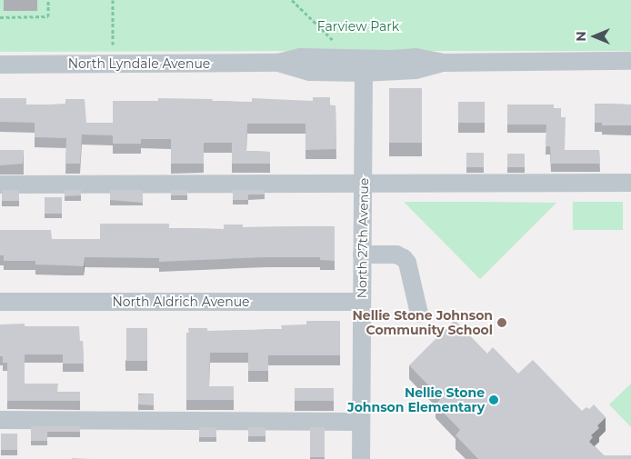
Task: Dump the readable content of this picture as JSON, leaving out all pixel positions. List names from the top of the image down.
{
  "streets": {
    "street": ["North Lyndale Avenue", "North 27th Avenue", "North Aldrich Avenue"]
  },
  "crossings": [
    ["North Lyndale Avenue", "North 27th Avenue"],
    ["North 27th Avenue", "North Aldrich Avenue"]
  ],
  "parks": ["Farview Park"],
  "places": ["Nellie Stone Johnson Community School", "Nellie Stone Johnson Elementary"],
  "north": "left"
}
